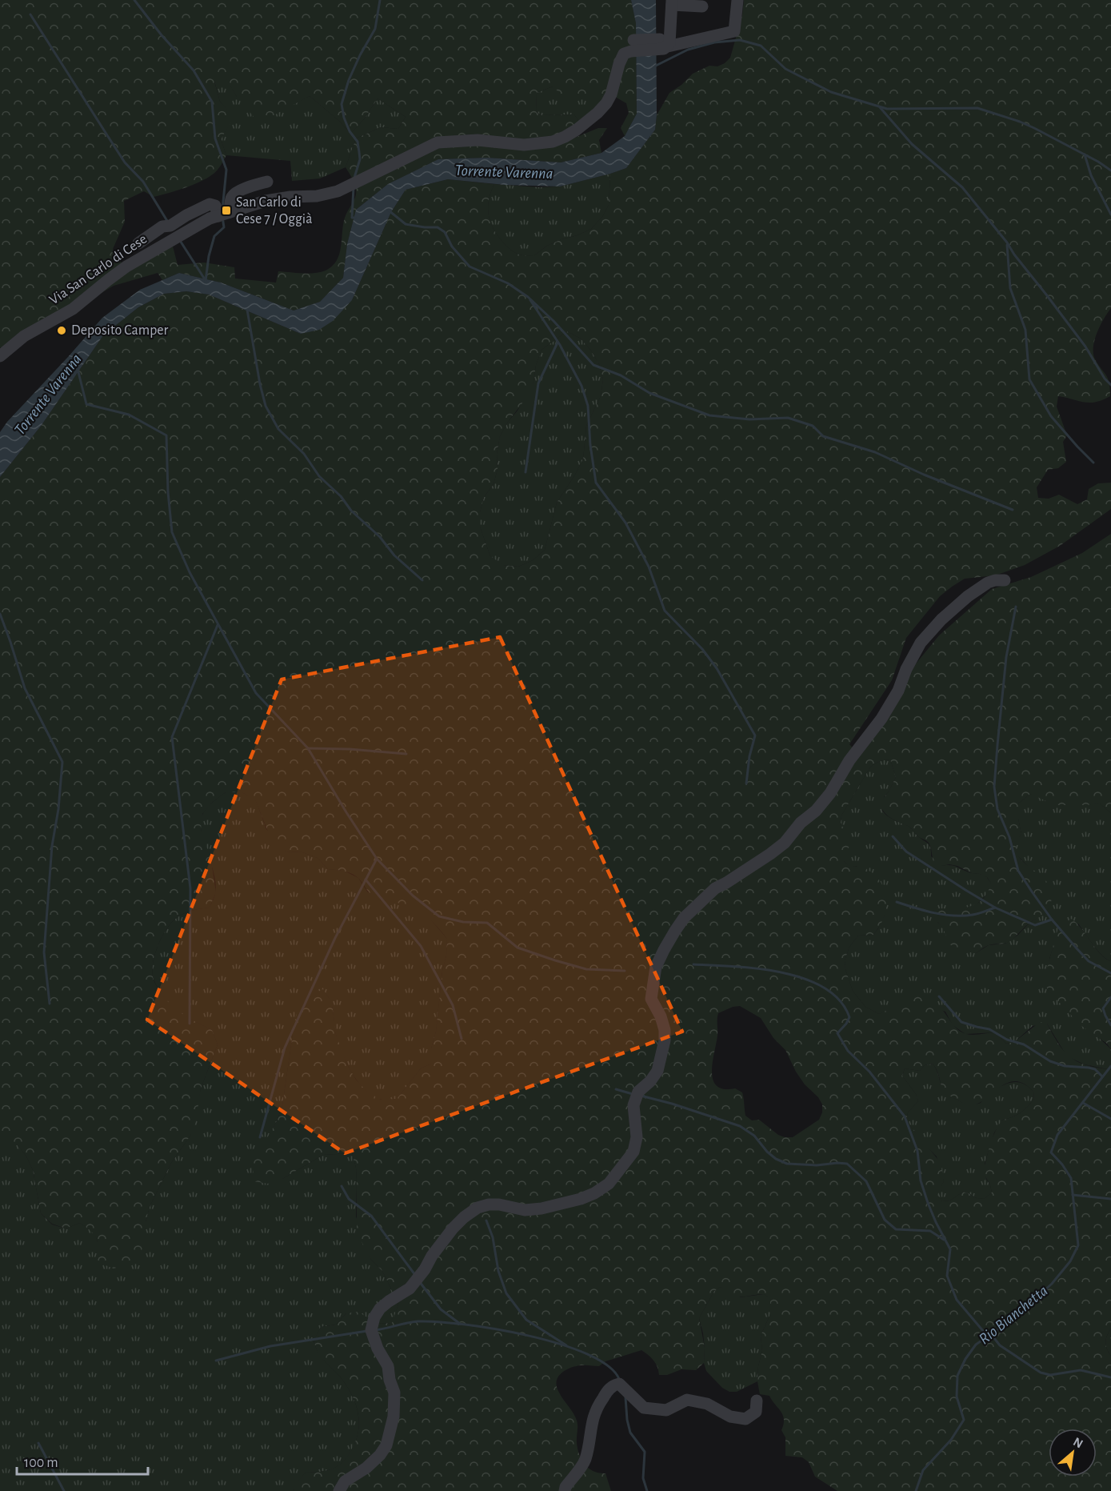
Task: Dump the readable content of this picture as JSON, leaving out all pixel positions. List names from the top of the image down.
{
  "streets": {
    "street": ["Via San Carlo di Cese"]
  },
  "water": ["Torrente Varenna", "Rio Bianchetta"],
  "places": {
    "transit": ["San Carlo di Cese 7 / Oggià"],
    "other": ["Deposito Camper"]
  },
  "scale_bar": "100 m",
  "north": "top right"
}
